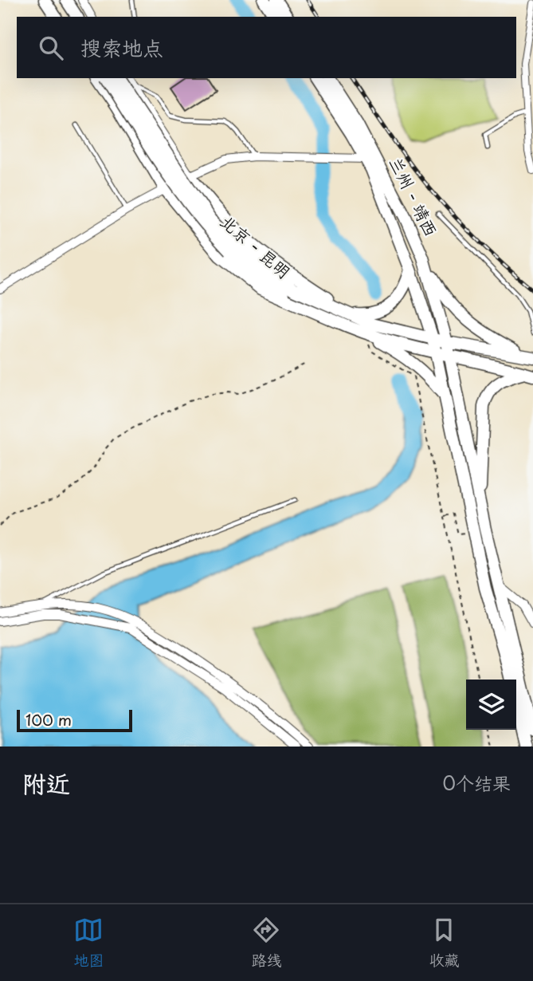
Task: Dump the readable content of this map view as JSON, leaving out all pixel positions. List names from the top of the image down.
{
  "streets": {
    "highway": ["兰州 - 靖西", "北京 - 昆明"]
  },
  "crossings": [
    ["兰州 - 靖西", "北京 - 昆明"]
  ],
  "scale_bar": "100 m",
  "page": {
    "search": "搜索地点",
    "scale": "100 m",
    "heading": ["附近", "0个结果"],
    "nav": ["地图", "路线", "收藏"]
  }
}
